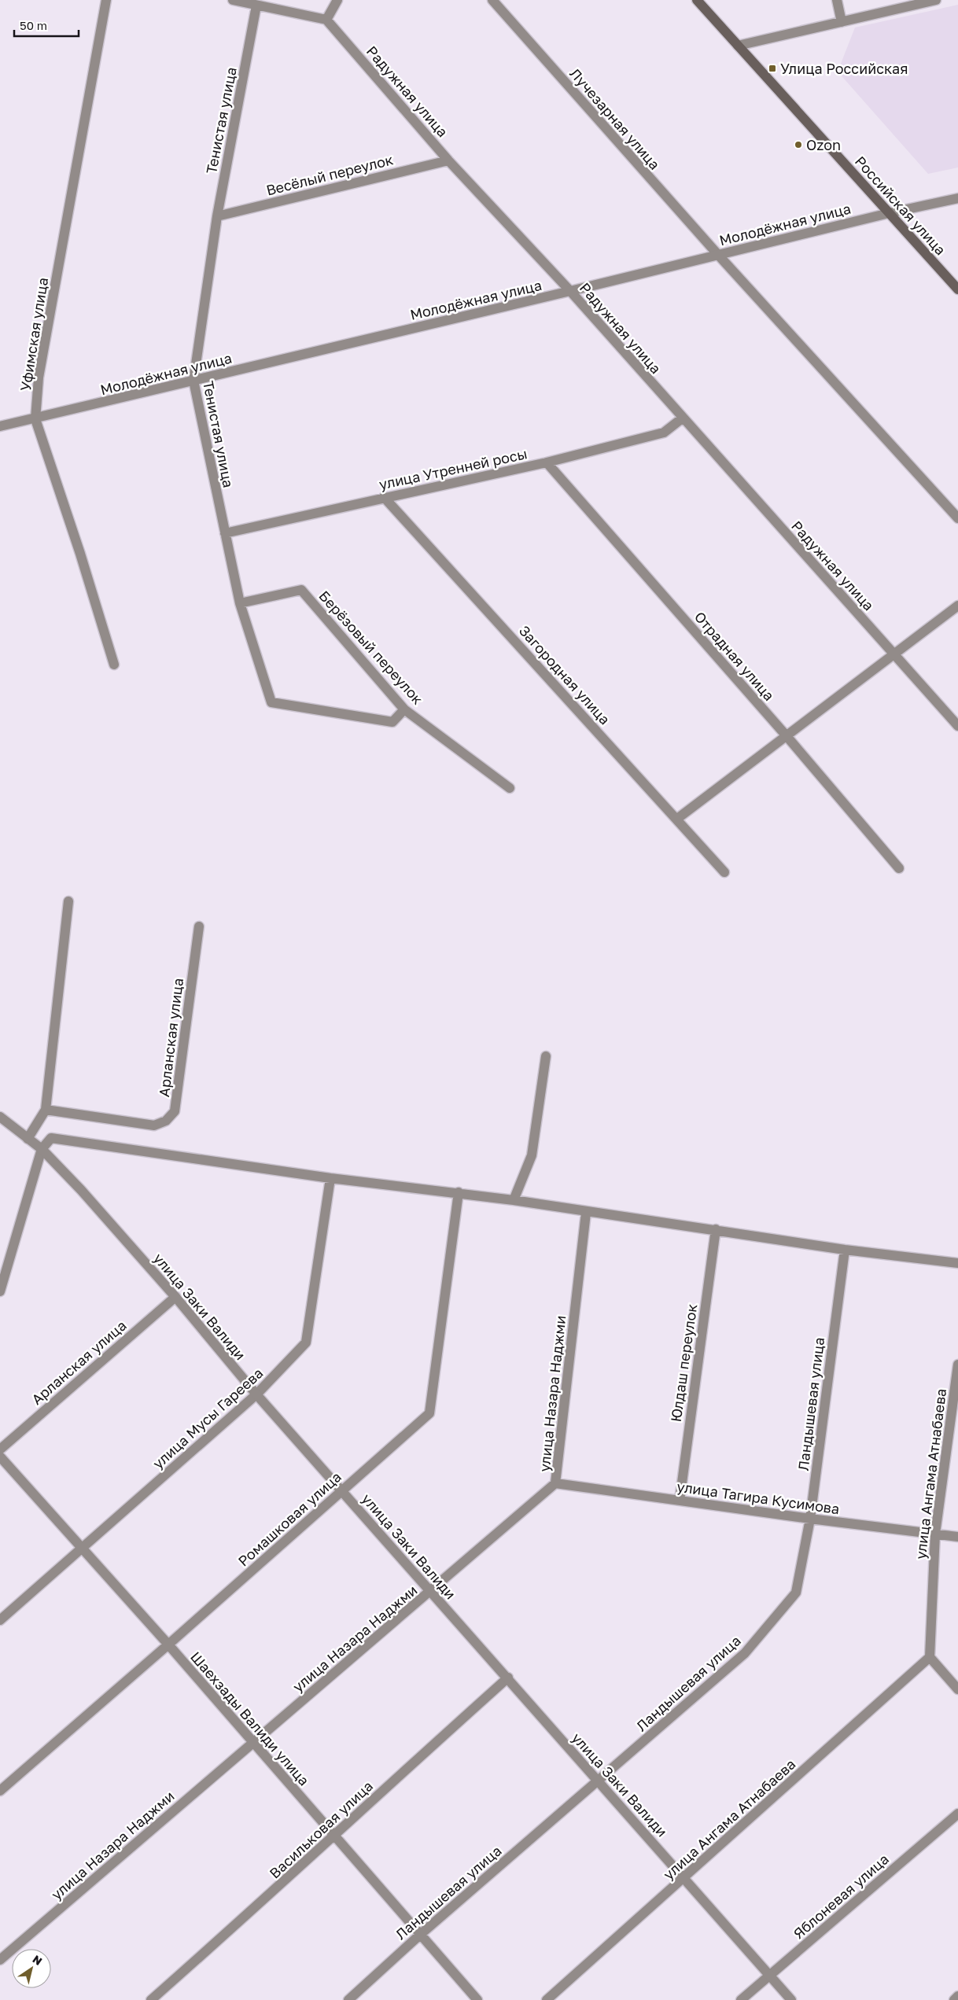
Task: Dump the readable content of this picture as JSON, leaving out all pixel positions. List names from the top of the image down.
{
  "streets": {
    "main road": ["Российская улица"],
    "street": [
      "Радужная улица",
      "Лучезарная улица",
      "Тенистая улица",
      "Весёлый переулок",
      "Молодёжная улица",
      "Уфимская улица",
      "улица Утренней росы",
      "Берёзовый переулок",
      "Отрадная улица",
      "Загородная улица",
      "Арланская улица",
      "улица Заки Валиди",
      "Юлдаш переулок",
      "улица Назара Наджми",
      "Ландышевая улица",
      "улица Мусы Гареева",
      "улица Ангама Атнабаева",
      "улица Тагира Кусимова",
      "Ромашковая улица",
      "Шаехзады Валиди улица",
      "Васильковая улица",
      "Яблоневая улица"
    ]
  },
  "crossings": [
    ["Радужная улица", "Весёлый переулок"],
    ["Радужная улица", "Молодёжная улица"],
    ["Радужная улица", "улица Утренней росы"],
    ["Лучезарная улица", "Молодёжная улица"],
    ["Тенистая улица", "Весёлый переулок"],
    ["Тенистая улица", "Молодёжная улица"],
    ["Тенистая улица", "улица Утренней росы"],
    ["Тенистая улица", "Берёзовый переулок"],
    ["Российская улица", "Молодёжная улица"],
    ["Молодёжная улица", "Уфимская улица"],
    ["улица Утренней росы", "Отрадная улица"],
    ["улица Утренней росы", "Загородная улица"],
    ["Арланская улица", "улица Заки Валиди"],
    ["улица Заки Валиди", "улица Назара Наджми"],
    ["улица Заки Валиди", "Ландышевая улица"],
    ["улица Заки Валиди", "улица Мусы Гареева"],
    ["улица Заки Валиди", "улица Ангама Атнабаева"],
    ["улица Заки Валиди", "Ромашковая улица"],
    ["улица Заки Валиди", "Васильковая улица"],
    ["улица Заки Валиди", "Яблоневая улица"],
    ["Юлдаш переулок", "улица Тагира Кусимова"],
    ["улица Назара Наджми", "улица Тагира Кусимова"],
    ["улица Назара Наджми", "Шаехзады Валиди улица"],
    ["Ландышевая улица", "улица Тагира Кусимова"],
    ["Ландышевая улица", "Шаехзады Валиди улица"],
    ["улица Мусы Гареева", "Шаехзады Валиди улица"],
    ["улица Ангама Атнабаева", "улица Тагира Кусимова"],
    ["Ромашковая улица", "Шаехзады Валиди улица"],
    ["Шаехзады Валиди улица", "Васильковая улица"]
  ],
  "places": {
    "transit": ["Улица Российская"],
    "other": ["Ozon"]
  },
  "scale_bar": "50 m",
  "north": "top right"
}
